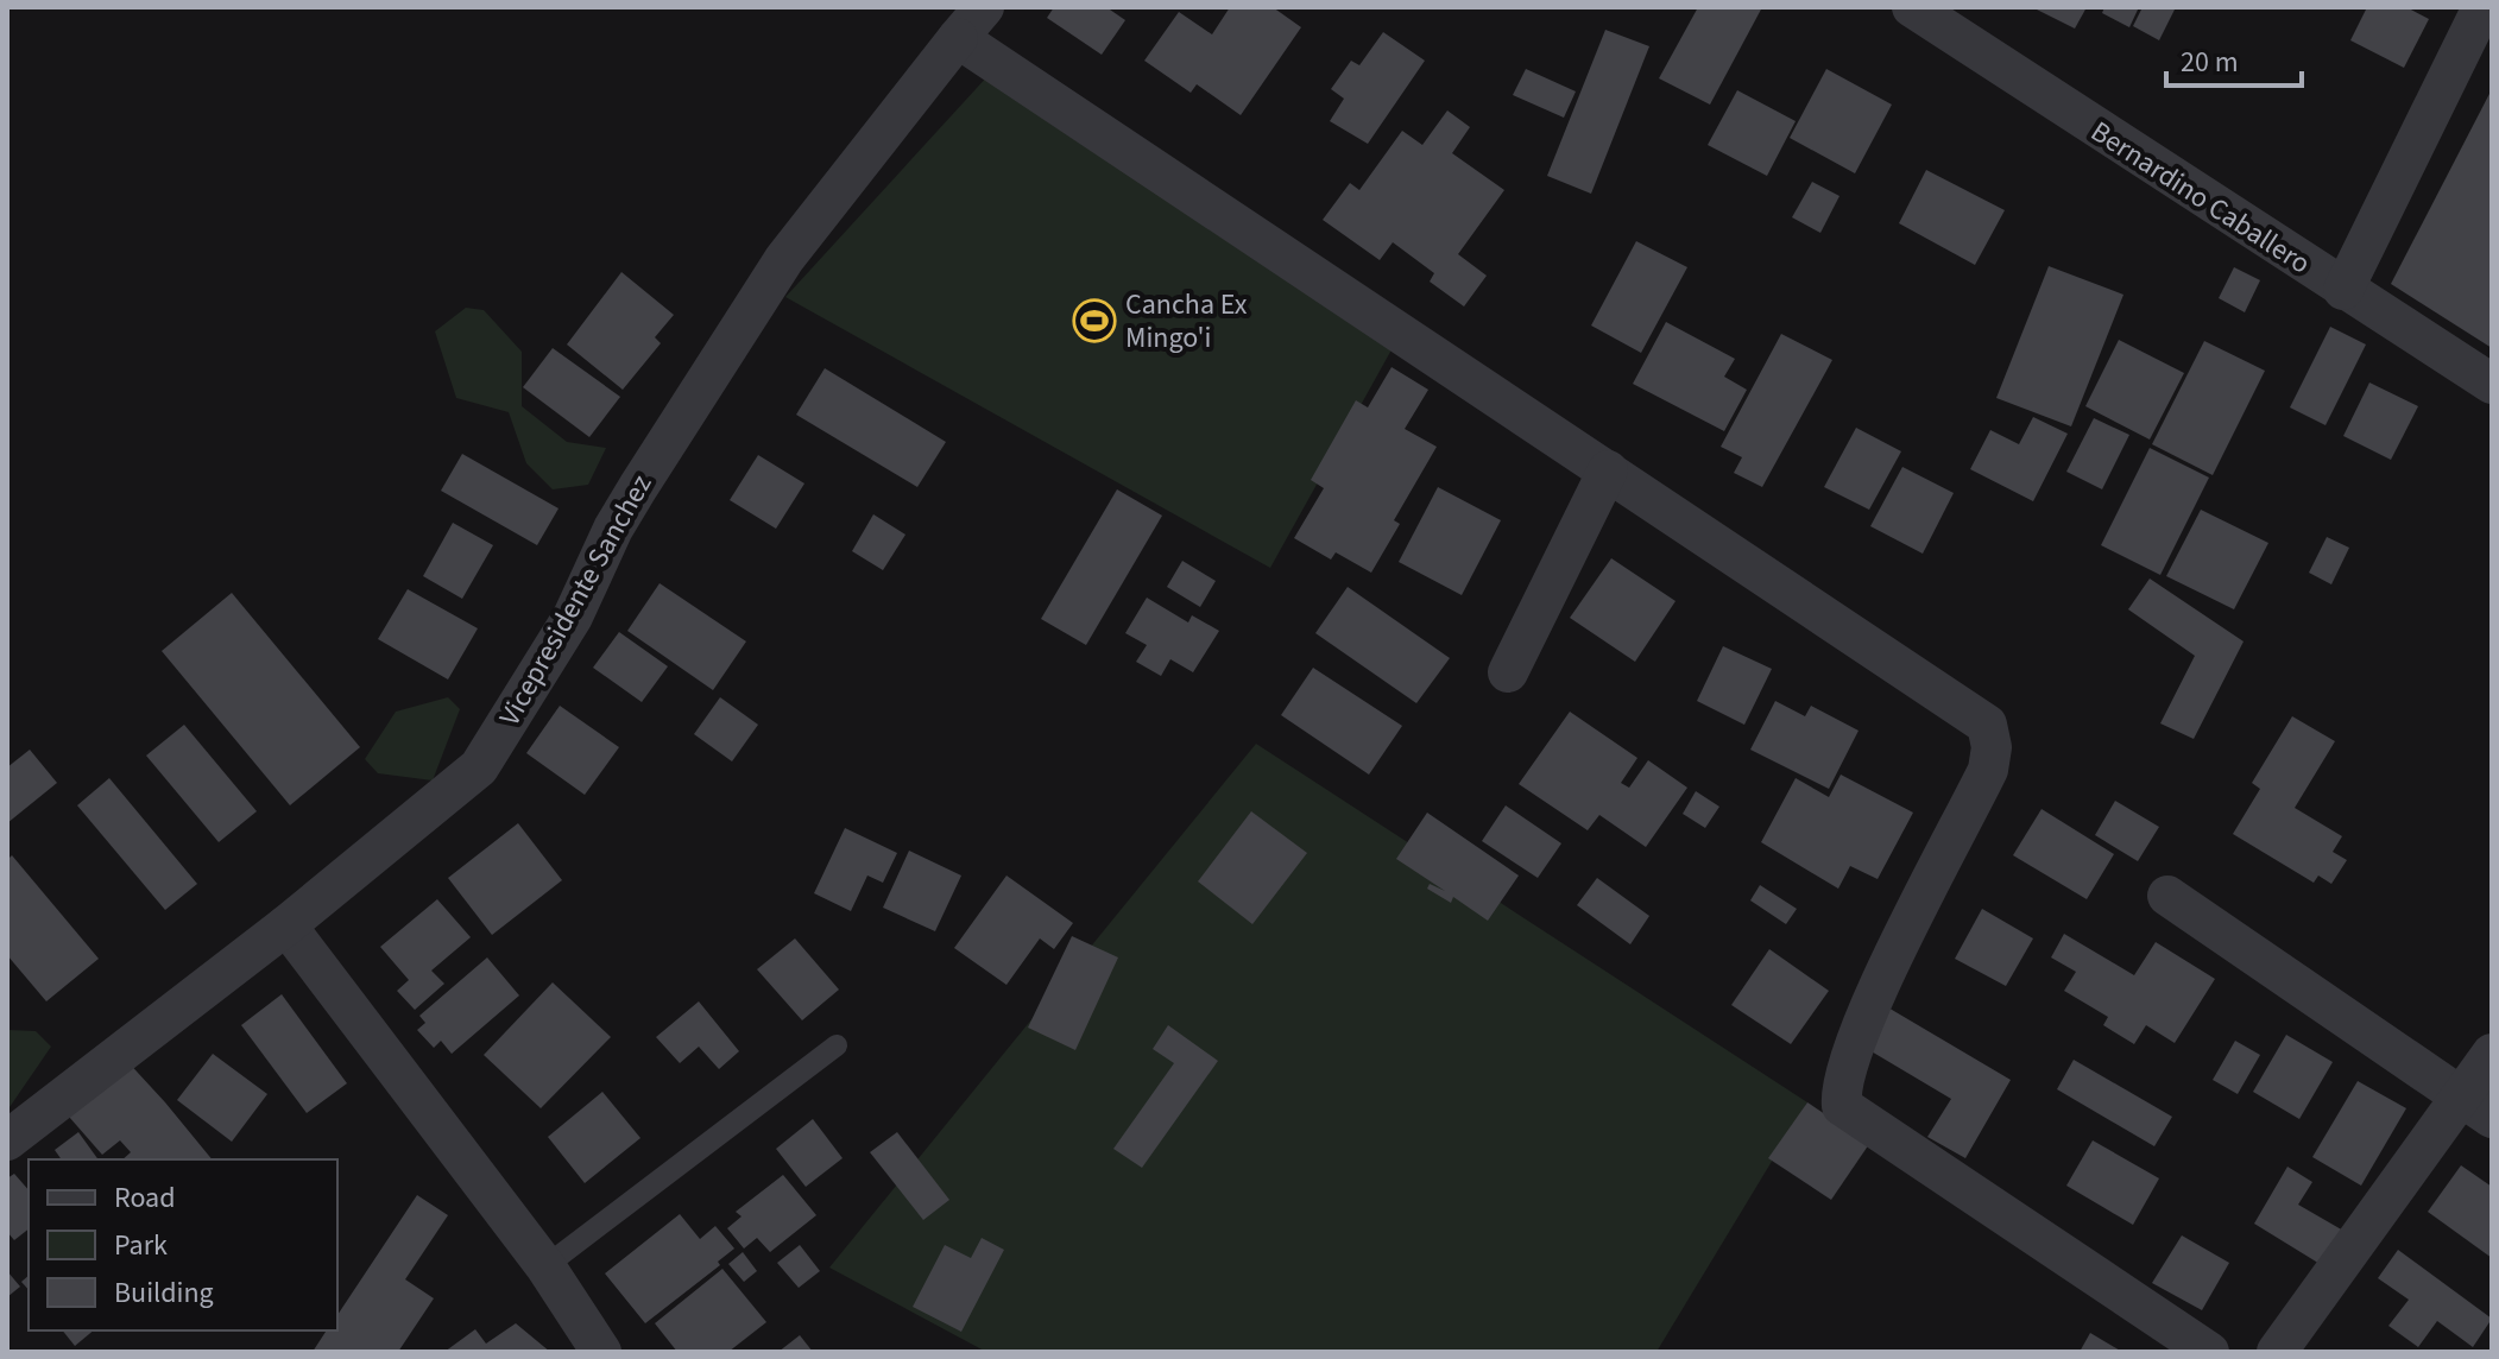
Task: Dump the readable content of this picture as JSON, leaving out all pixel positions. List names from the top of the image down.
{
  "streets": {
    "street": ["Bernardino Caballero", "Vicepresidente Sanchez"]
  },
  "places": {
    "sports": ["Cancha Ex Mingo'i"]
  },
  "legend": ["Road", "Park", "Building"],
  "scale_bar": "20 m"
}
